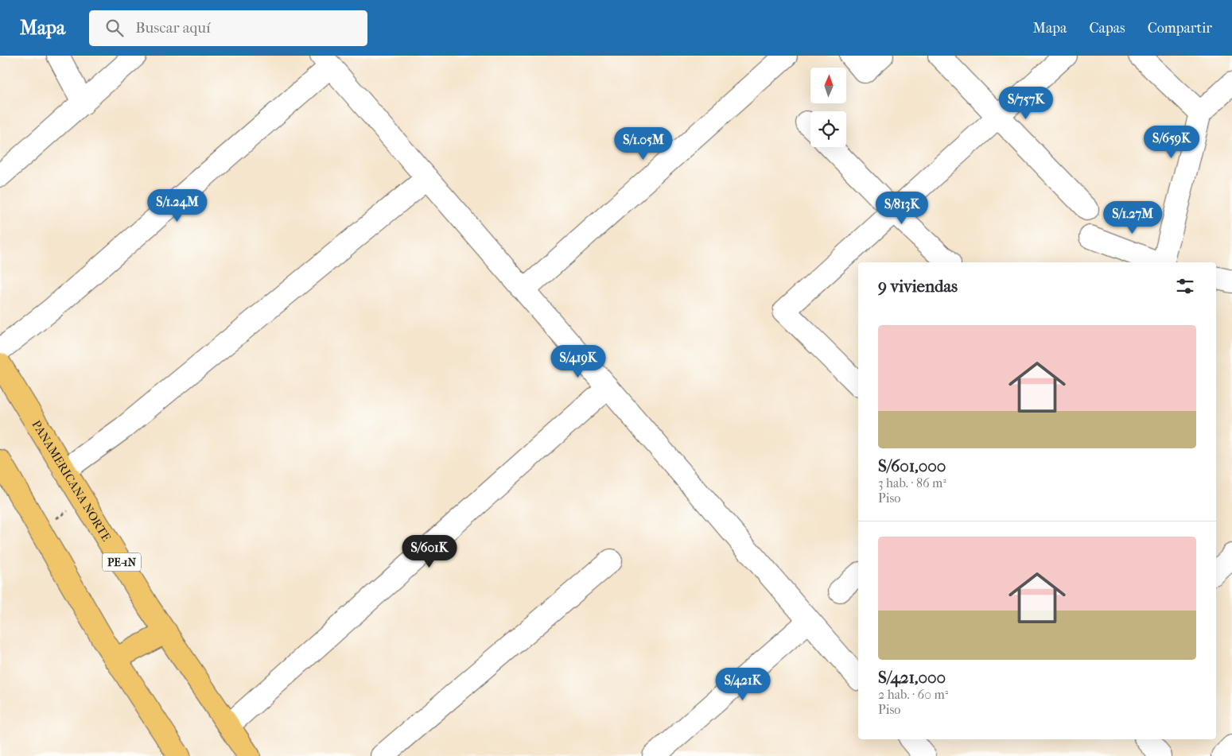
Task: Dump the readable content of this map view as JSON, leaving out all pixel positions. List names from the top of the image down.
{
  "streets": {
    "highway": ["PANAMERICANA NORTE", "PE-1N"]
  },
  "north": "top",
  "page": {
    "header": "Mapa",
    "search": "Buscar aquí",
    "nav": ["Mapa", "Capas", "Compartir"],
    "price": [
      "S/757K",
      "S/659K",
      "S/1.05M",
      "S/1.24M",
      "S/813K",
      "S/1.27M",
      "S/419K",
      "S/601K",
      "S/421K"
    ],
    "heading": "9 viviendas",
    "list": [
      {
        "name": "S/601,000",
        "note": "3 hab. · 86 m² · Piso"
      },
      {
        "name": "S/421,000",
        "note": "2 hab. · 60 m² · Piso"
      }
    ]
  }
}
